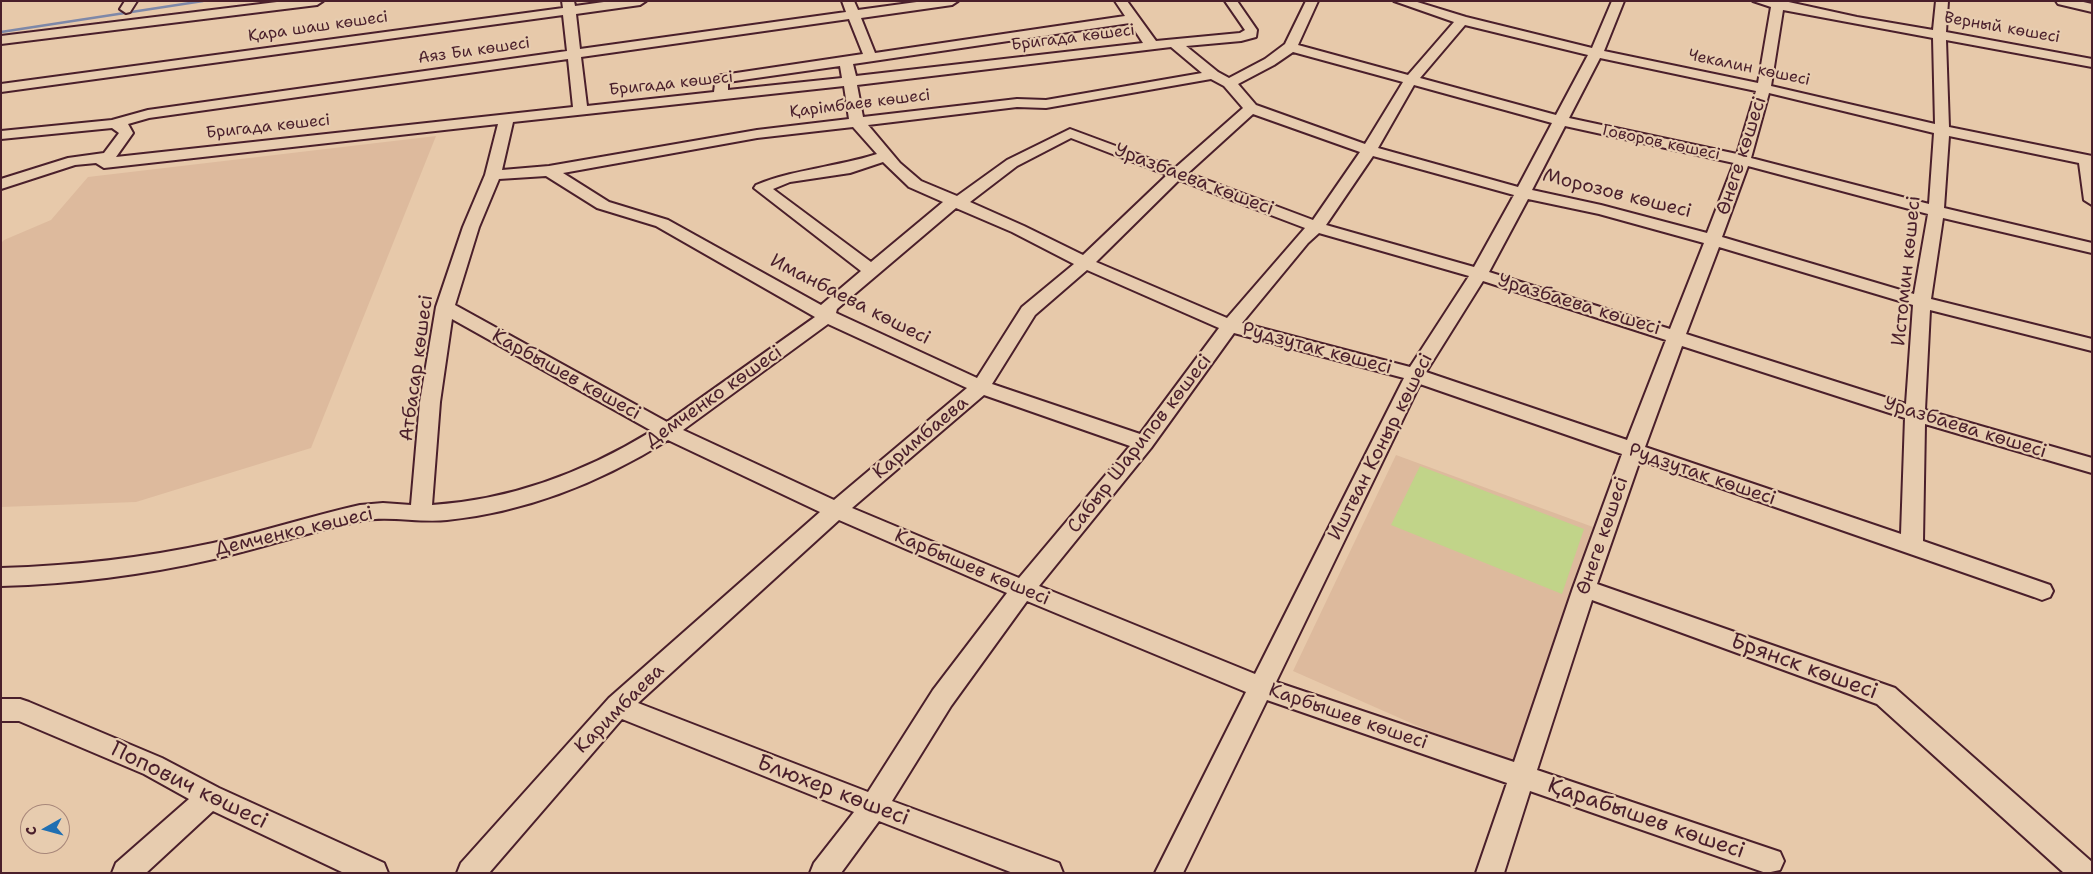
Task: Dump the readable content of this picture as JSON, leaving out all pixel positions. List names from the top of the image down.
{
  "streets": {
    "street": [
      "Қара шаш көшесі",
      "Верный көшесі",
      "Бригада көшесі",
      "Аяз Би көшесі",
      "Чекалин көшесі",
      "Қарімбаев көшесі",
      "Говоров көшесі",
      "Өнеге көшесі",
      "Уразбаева көшесі",
      "Морозов көшесі",
      "Истомин көшесі",
      "Иманбаева көшесі",
      "Рудзутак көшесі",
      "Атбасар көшесі",
      "Карбышев көшесі",
      "Демченко көшесі",
      "Каримбаева",
      "Сабыр Шарипов көшесі",
      "Иштван Коныр көшесі",
      "Брянск көшесі",
      "Попович көшесі",
      "Блюхер көшесі",
      "Қарабышев көшесі"
    ]
  },
  "crossings": [
    ["Верный көшесі", "Өнеге көшесі"],
    ["Верный көшесі", "Истомин көшесі"],
    ["Бригада көшесі", "Атбасар көшесі"],
    ["Чекалин көшесі", "Өнеге көшесі"],
    ["Чекалин көшесі", "Истомин көшесі"],
    ["Чекалин көшесі", "Сабыр Шарипов көшесі"],
    ["Чекалин көшесі", "Иштван Коныр көшесі"],
    ["Қарімбаев көшесі", "Иманбаева көшесі"],
    ["Қарімбаев көшесі", "Рудзутак көшесі"],
    ["Қарімбаев көшесі", "Атбасар көшесі"],
    ["Говоров көшесі", "Өнеге көшесі"],
    ["Говоров көшесі", "Истомин көшесі"],
    ["Говоров көшесі", "Сабыр Шарипов көшесі"],
    ["Говоров көшесі", "Иштван Коныр көшесі"],
    ["Өнеге көшесі", "Уразбаева көшесі"],
    ["Өнеге көшесі", "Морозов көшесі"],
    ["Өнеге көшесі", "Рудзутак көшесі"],
    ["Өнеге көшесі", "Карбышев көшесі"],
    ["Өнеге көшесі", "Брянск көшесі"],
    ["Өнеге көшесі", "Қарабышев көшесі"],
    ["Уразбаева көшесі", "Истомин көшесі"],
    ["Уразбаева көшесі", "Демченко көшесі"],
    ["Уразбаева көшесі", "Каримбаева"],
    ["Уразбаева көшесі", "Сабыр Шарипов көшесі"],
    ["Уразбаева көшесі", "Иштван Коныр көшесі"],
    ["Морозов көшесі", "Истомин көшесі"],
    ["Морозов көшесі", "Каримбаева"],
    ["Морозов көшесі", "Сабыр Шарипов көшесі"],
    ["Морозов көшесі", "Иштван Коныр көшесі"],
    ["Истомин көшесі", "Рудзутак көшесі"],
    ["Иманбаева көшесі", "Демченко көшесі"],
    ["Иманбаева көшесі", "Каримбаева"],
    ["Иманбаева көшесі", "Сабыр Шарипов көшесі"],
    ["Рудзутак көшесі", "Демченко көшесі"],
    ["Рудзутак көшесі", "Каримбаева"],
    ["Рудзутак көшесі", "Сабыр Шарипов көшесі"],
    ["Рудзутак көшесі", "Иштван Коныр көшесі"],
    ["Атбасар көшесі", "Карбышев көшесі"],
    ["Атбасар көшесі", "Демченко көшесі"],
    ["Карбышев көшесі", "Демченко көшесі"],
    ["Карбышев көшесі", "Каримбаева"],
    ["Карбышев көшесі", "Сабыр Шарипов көшесі"],
    ["Карбышев көшесі", "Иштван Коныр көшесі"],
    ["Карбышев көшесі", "Қарабышев көшесі"],
    ["Каримбаева", "Блюхер көшесі"],
    ["Сабыр Шарипов көшесі", "Блюхер көшесі"]
  ],
  "north": "left"
}
